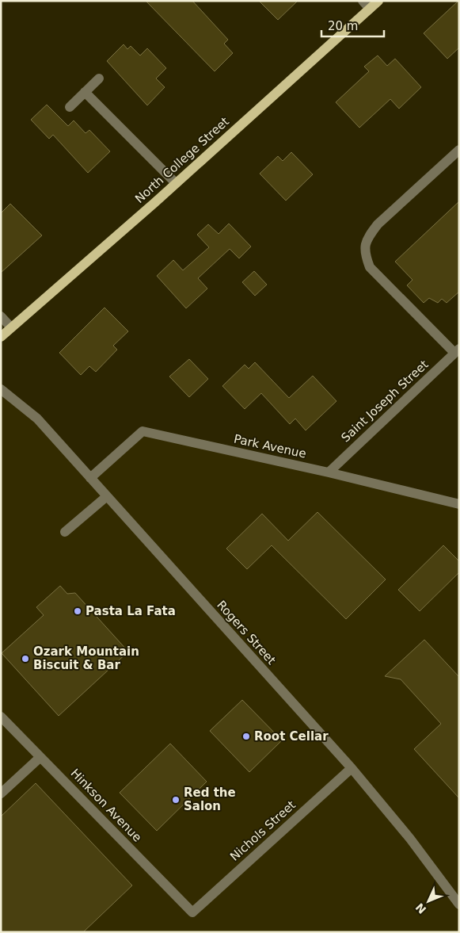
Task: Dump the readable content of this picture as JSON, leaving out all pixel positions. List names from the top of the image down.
{
  "streets": {
    "main road": ["North College Street"],
    "street": [
      "Saint Joseph Street",
      "Park Avenue",
      "Rogers Street",
      "Hinkson Avenue",
      "Nichols Street"
    ]
  },
  "crossings": [
    ["Saint Joseph Street", "Park Avenue"],
    ["Park Avenue", "Rogers Street"],
    ["Rogers Street", "Nichols Street"],
    ["Hinkson Avenue", "Nichols Street"]
  ],
  "places": [
    "Pasta La Fata",
    "Ozark Mountain Biscuit & Bar",
    "Root Cellar",
    "Red the Salon"
  ],
  "scale_bar": "20 m",
  "north": "bottom left"
}
